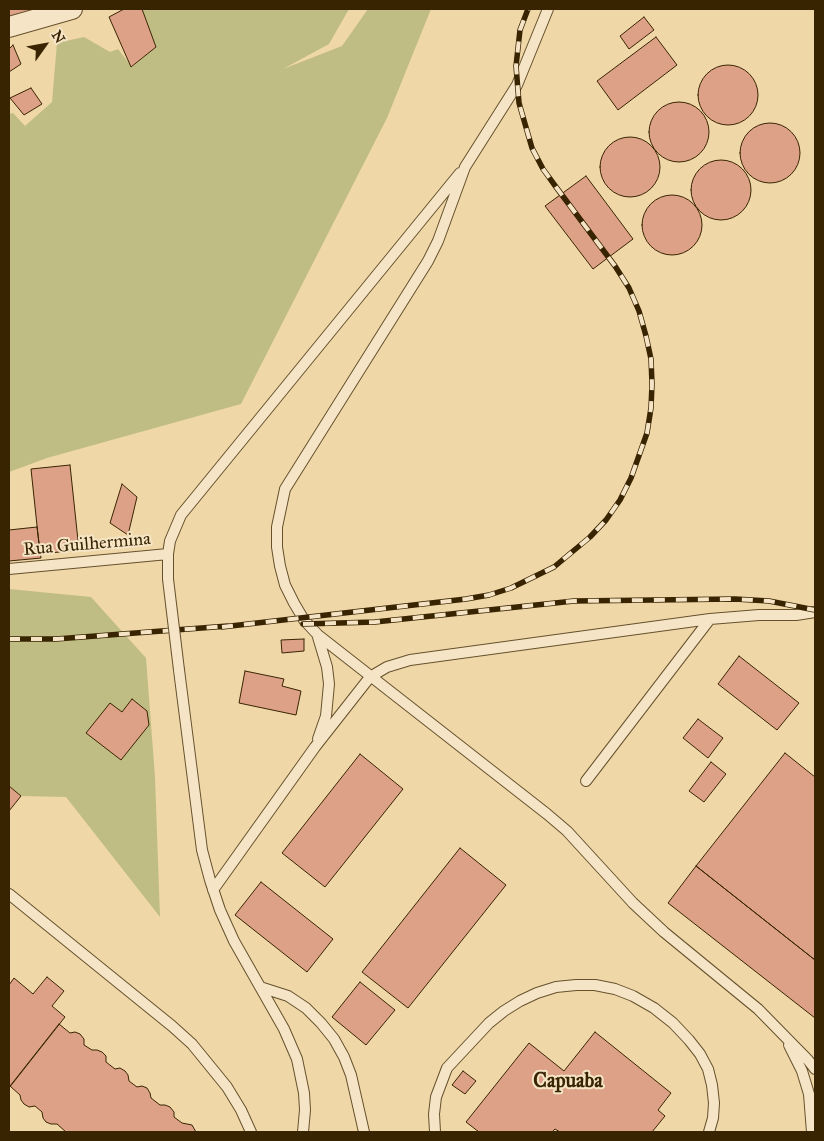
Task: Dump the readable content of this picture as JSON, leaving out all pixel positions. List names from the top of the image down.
{
  "streets": {
    "lane": ["Rua Guilhermina"]
  },
  "districts": ["Capuaba"],
  "north": "top right"
}
